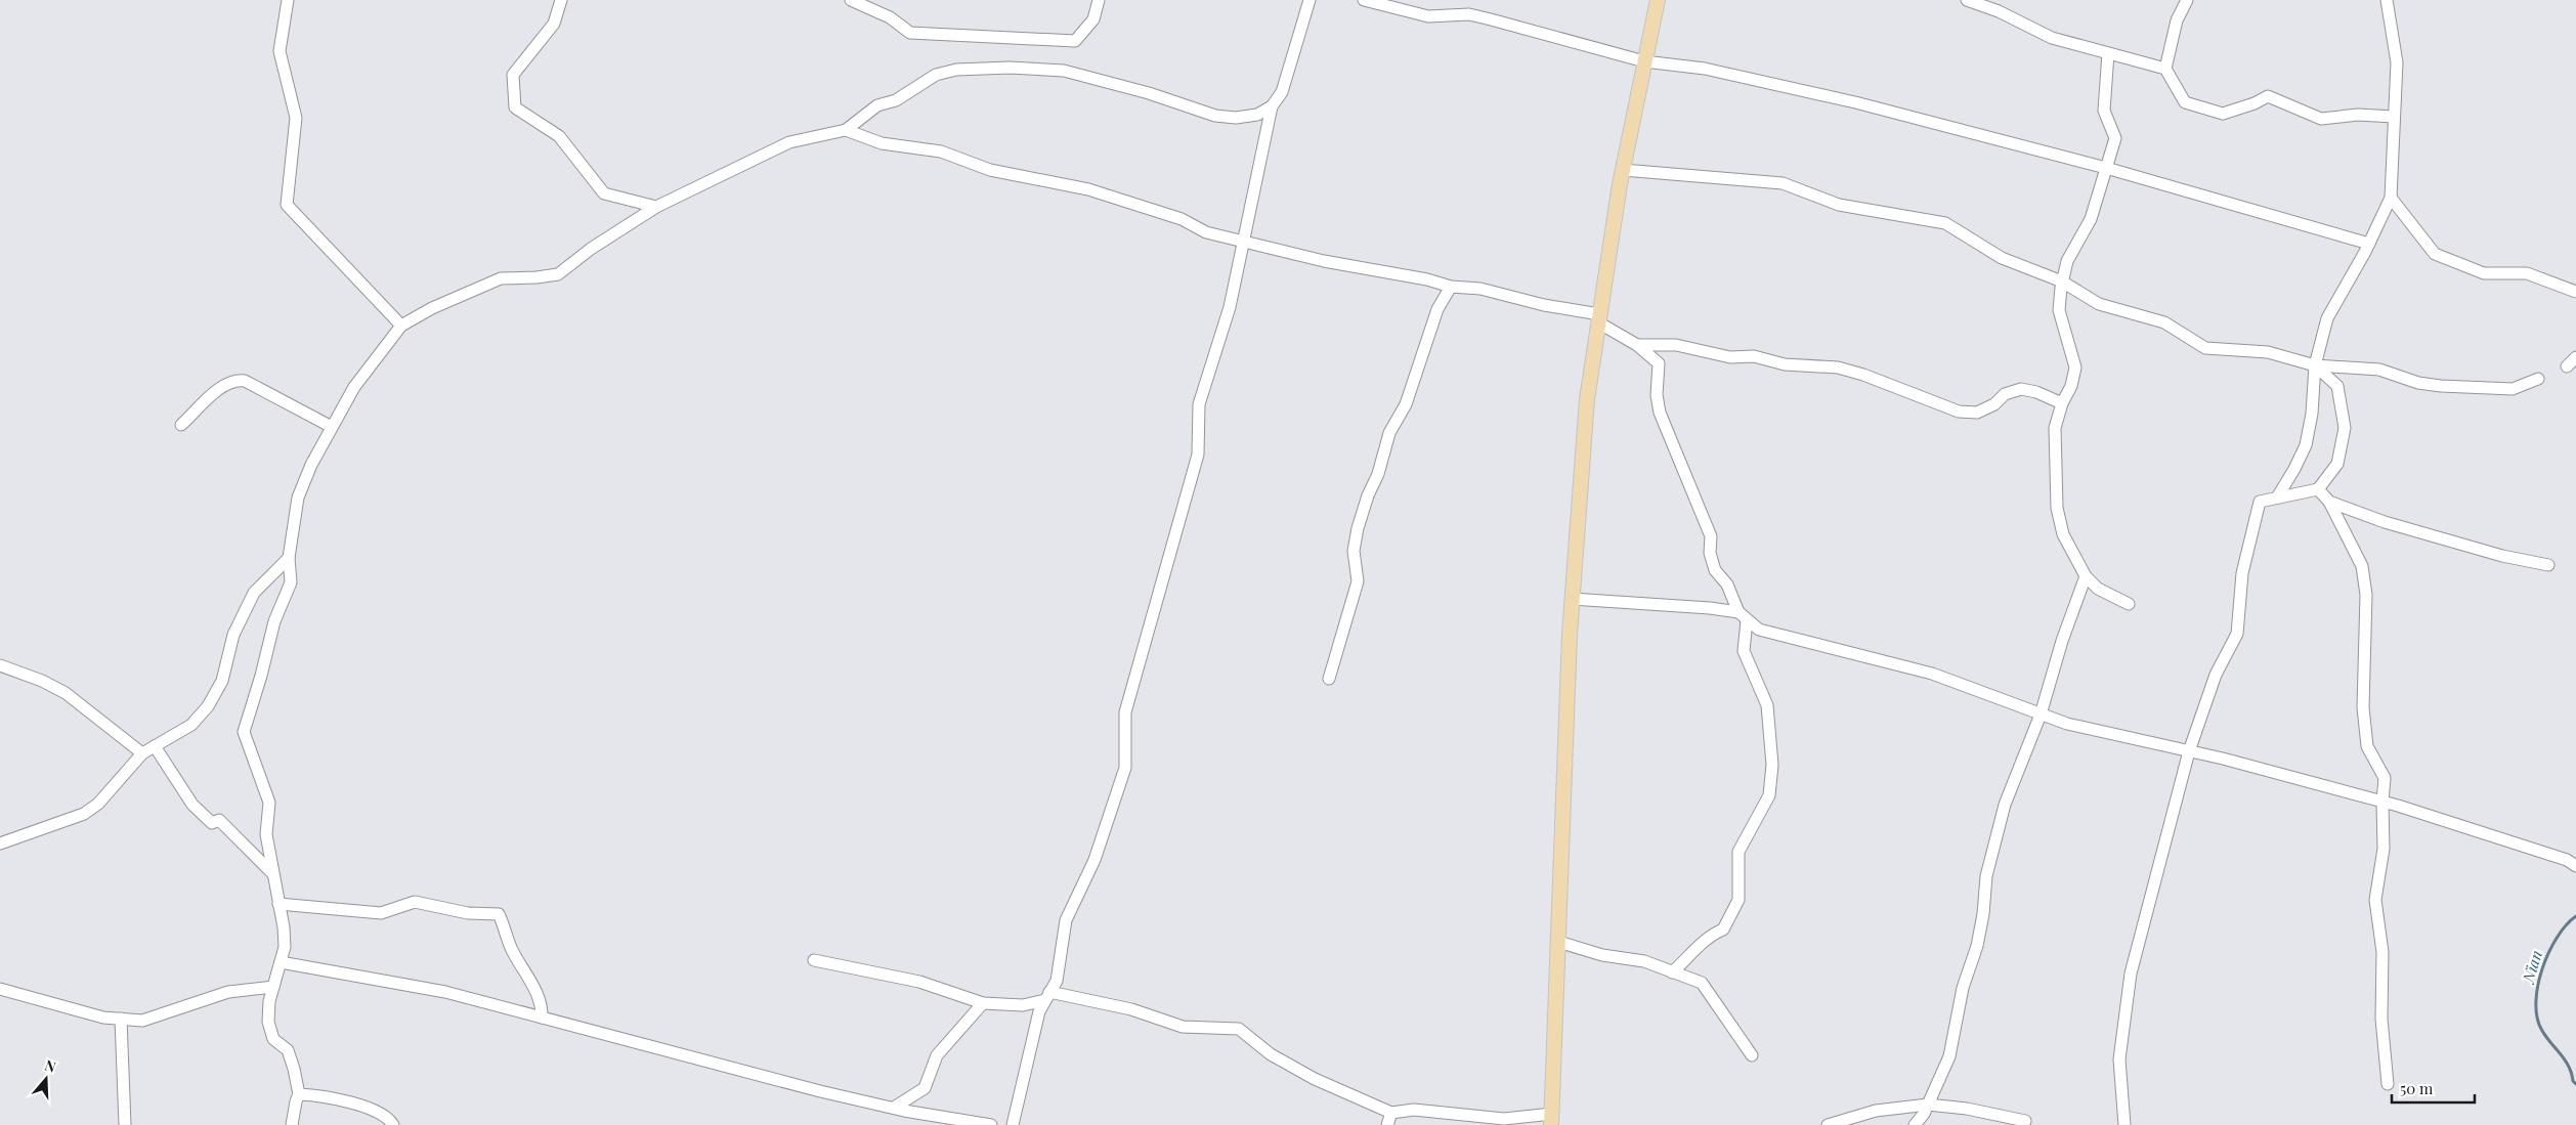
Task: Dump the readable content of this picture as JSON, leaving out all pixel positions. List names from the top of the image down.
{
  "water": ["Nian"],
  "scale_bar": "50 m",
  "north": "top"
}
